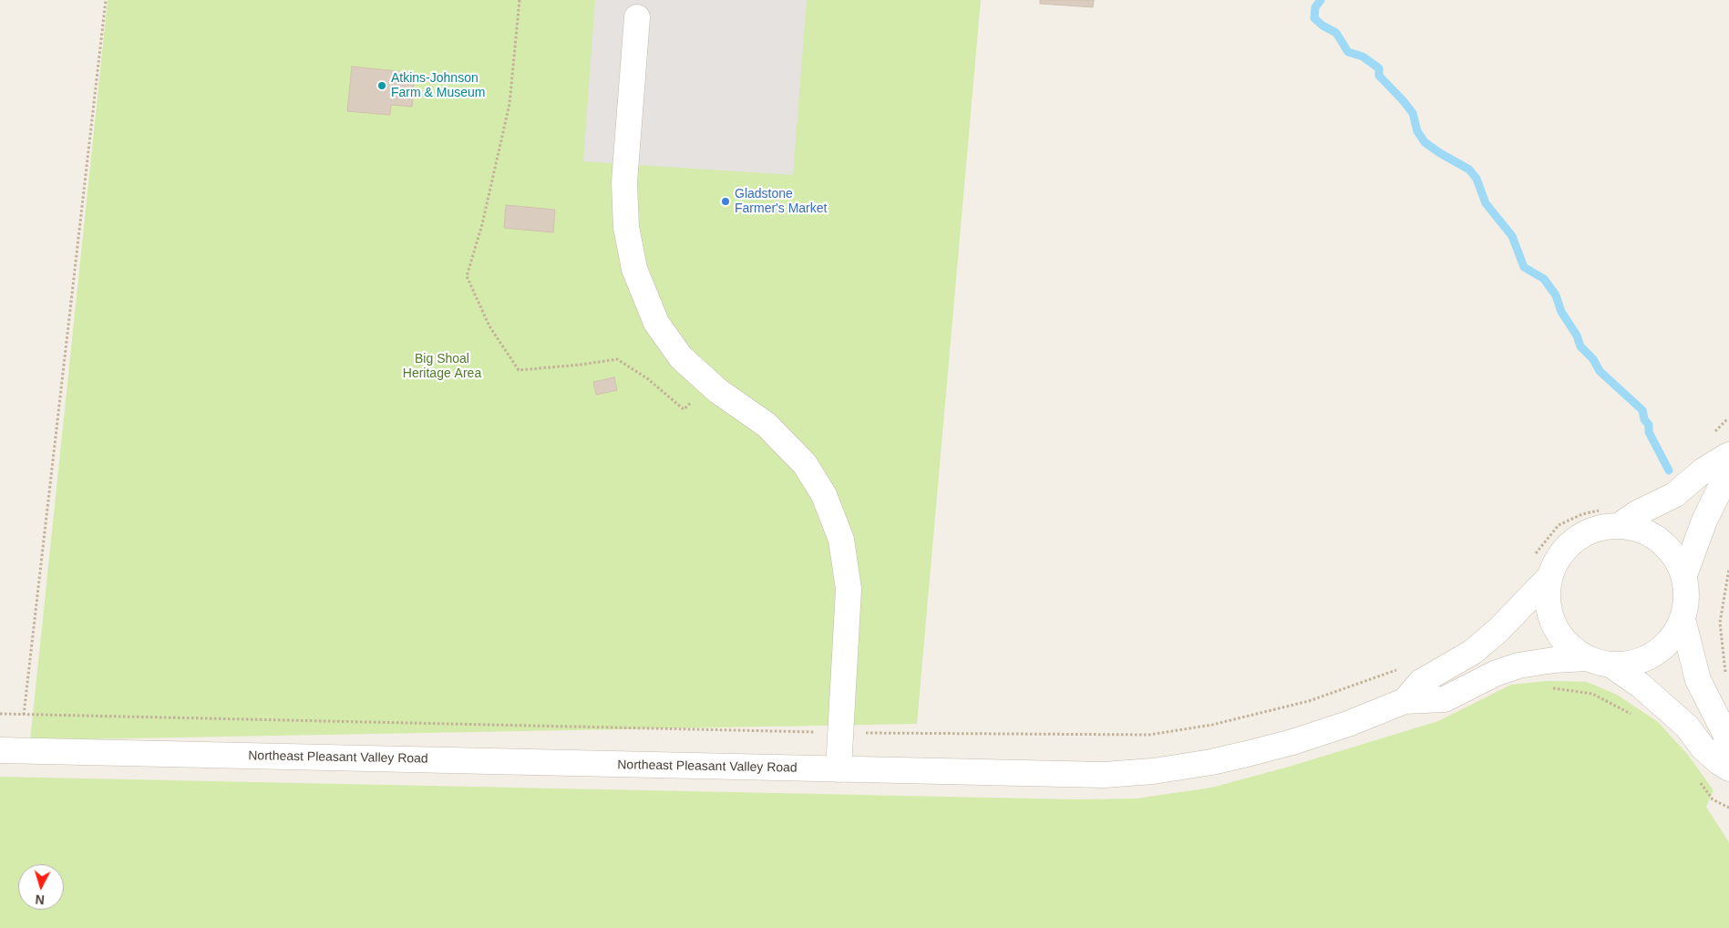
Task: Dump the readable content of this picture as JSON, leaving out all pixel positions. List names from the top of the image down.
{
  "streets": {
    "street": ["Northeast Pleasant Valley Road"]
  },
  "parks": ["Big Shoal Heritage Area"],
  "places": ["Atkins-Johnson Farm & Museum", "Gladstone Farmer's Market"],
  "north": "bottom"
}
